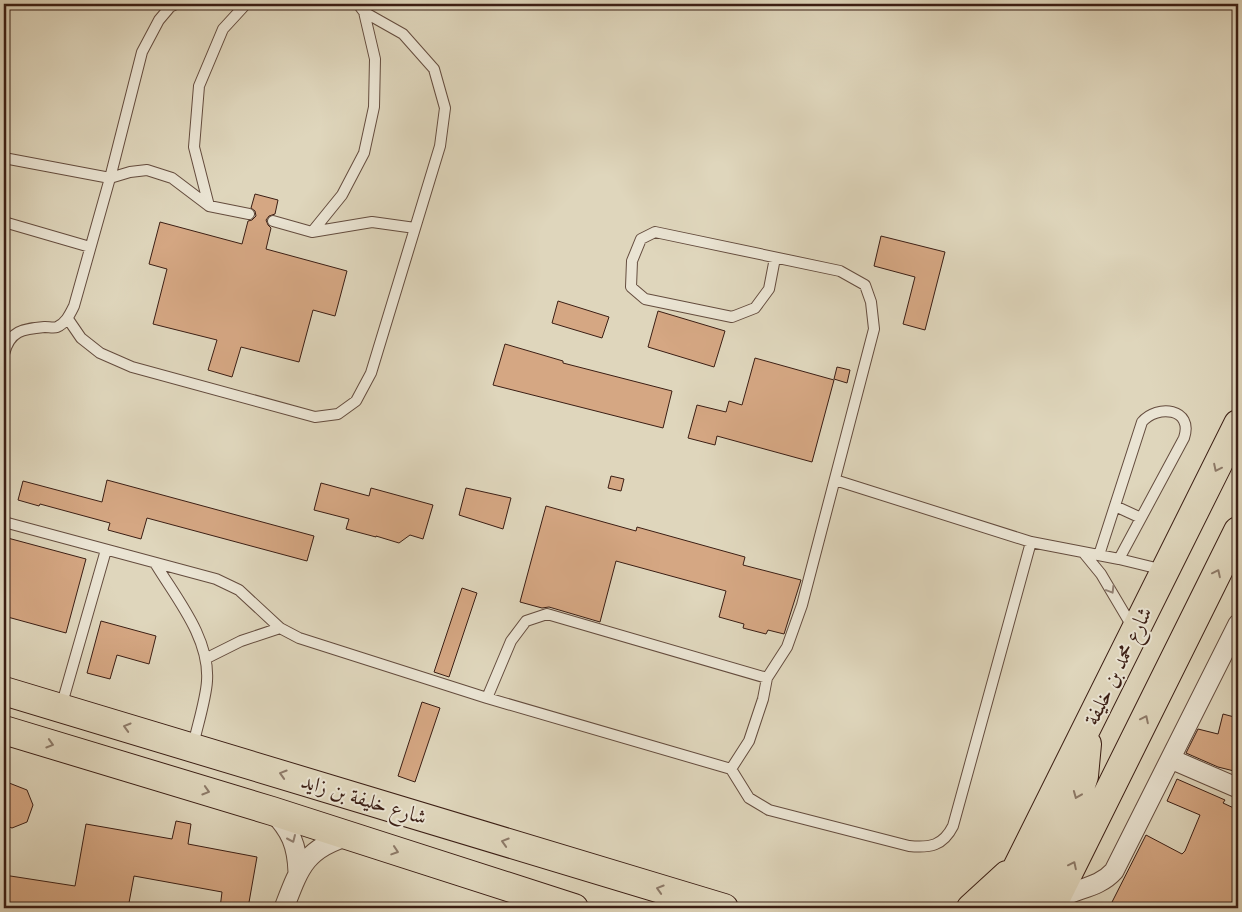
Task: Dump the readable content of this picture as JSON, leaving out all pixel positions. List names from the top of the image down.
{
  "streets": {
    "main road": ["شارع محمد بن خليفة", "شارع خليفة بن زايد"]
  }
}
